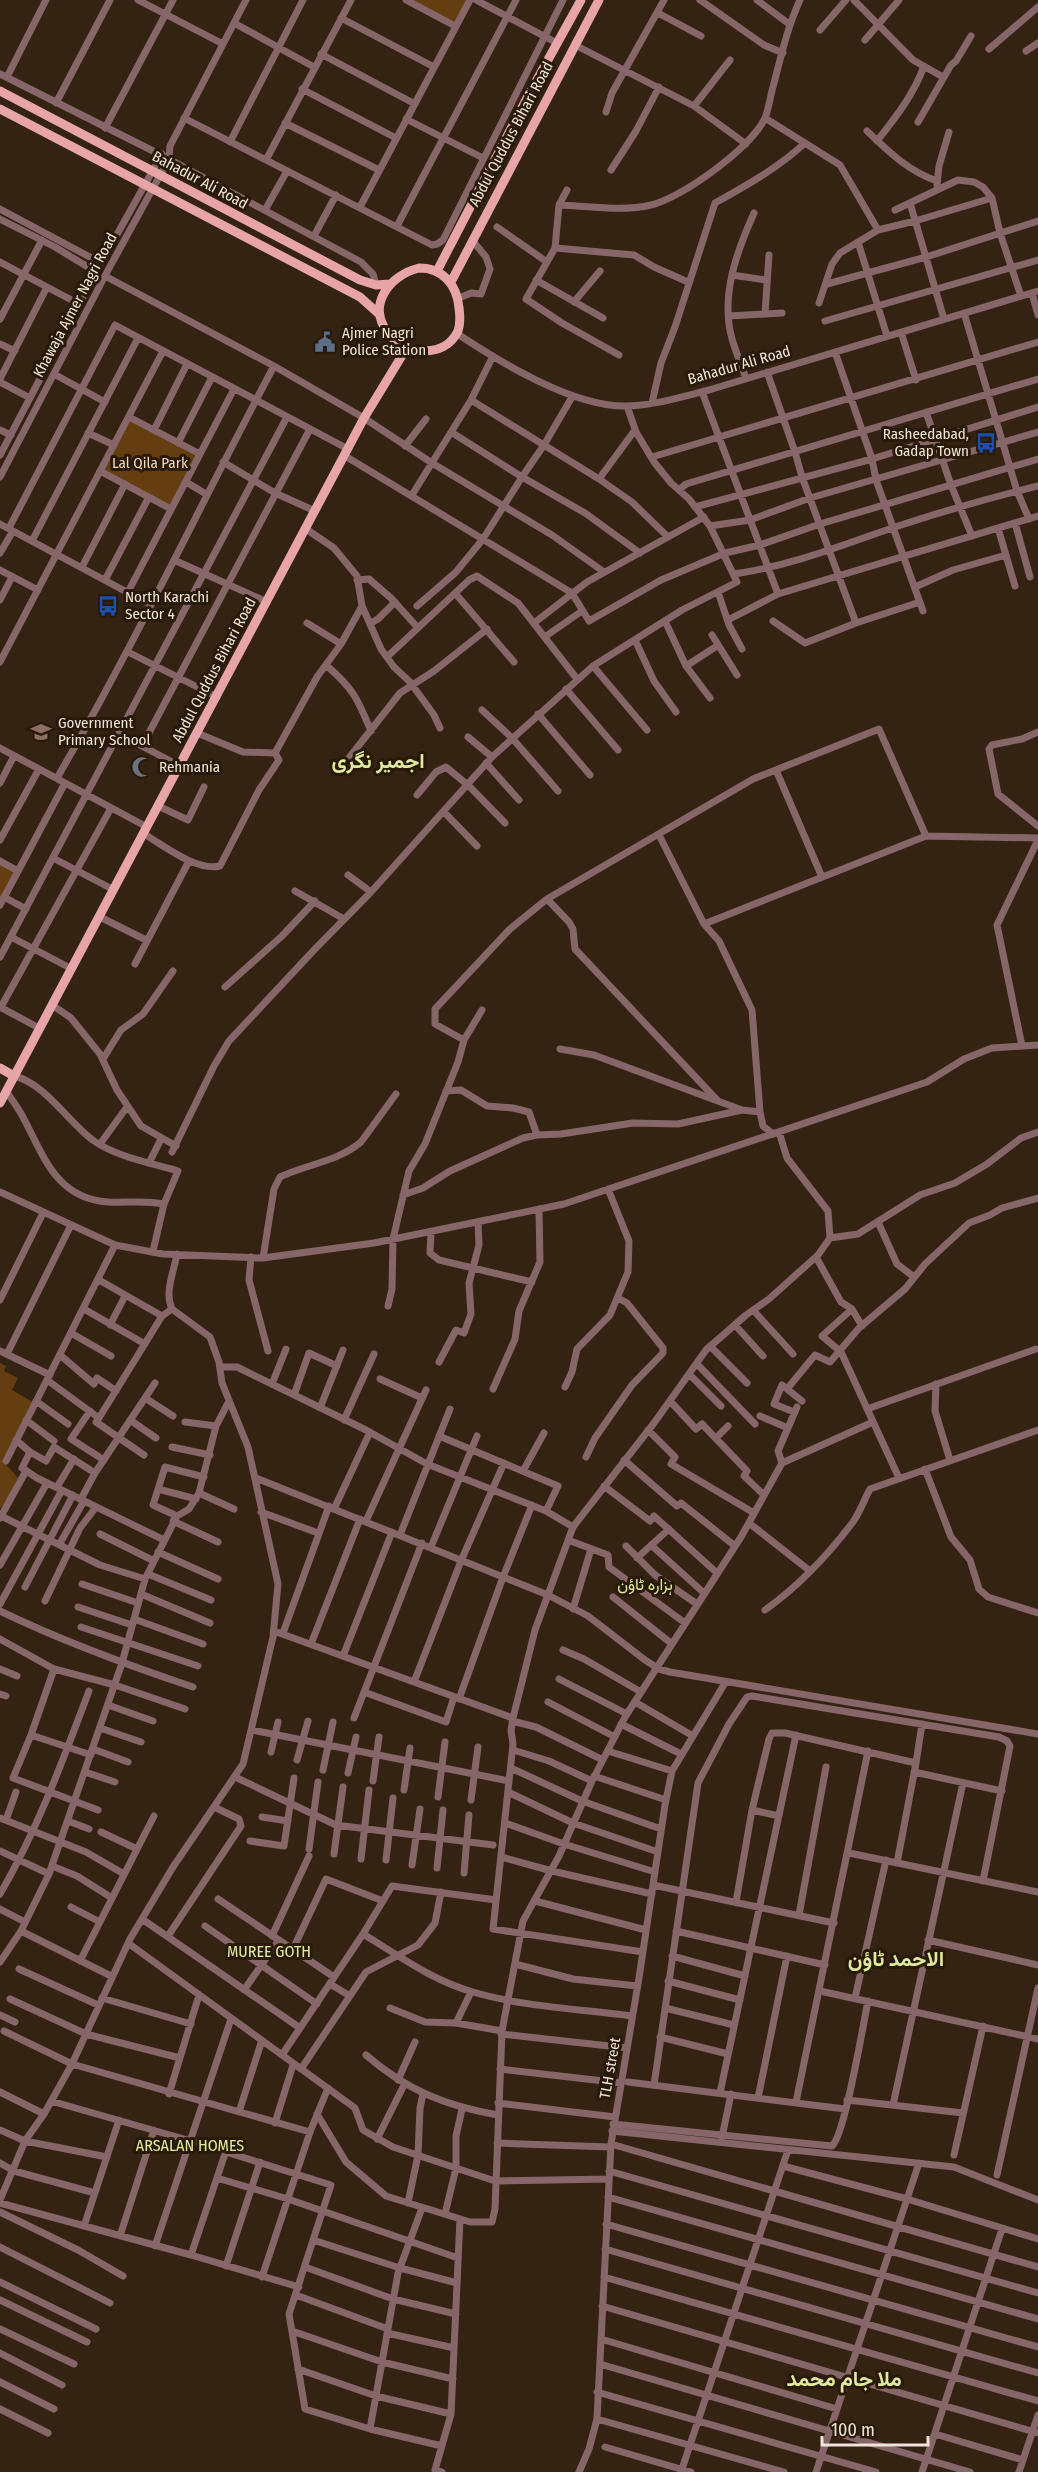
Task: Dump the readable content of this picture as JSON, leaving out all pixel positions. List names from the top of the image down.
{
  "streets": {
    "main road": ["Abdul Quddus Bihari Road", "Bahadur Ali Road"],
    "street": ["Khawaja Ajmer Nagri Road", "TLH street"]
  },
  "crossings": [
    ["Abdul Quddus Bihari Road", "Bahadur Ali Road"],
    ["Bahadur Ali Road", "Khawaja Ajmer Nagri Road"]
  ],
  "districts": [
    "اجمیر نگری",
    "ہزارہ ٹاؤن",
    "MUREE GOTH",
    "الاحمد ٹاؤن",
    "ARSALAN HOMES",
    "ملا جام محمد"
  ],
  "parks": ["Lal Qila Park"],
  "places": {
    "public building": ["Ajmer Nagri Police Station"],
    "bus stop": ["Rasheedabad, Gadap Town", "North Karachi Sector 4"],
    "school or university": ["Government Primary School"],
    "mosque": ["Rehmania"]
  },
  "scale_bar": "100 m"
}
